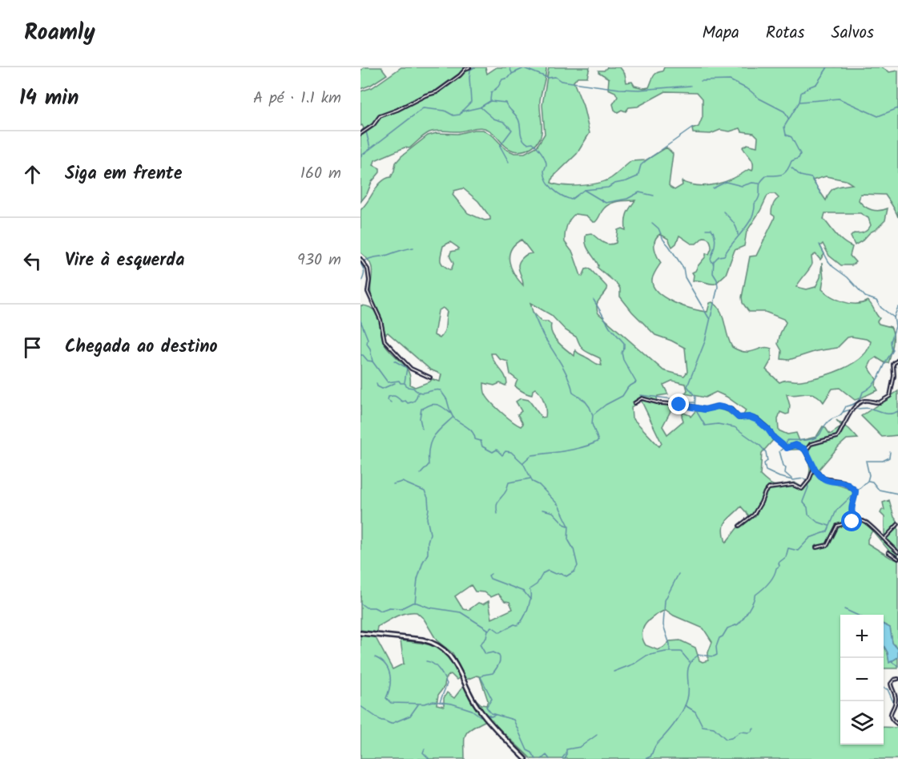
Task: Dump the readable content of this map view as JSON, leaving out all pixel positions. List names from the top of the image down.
{
  "page": {
    "header": "Roamly",
    "nav": ["Mapa", "Rotas", "Salvos"],
    "heading": ["14 min", "A pé · 1.1 km"],
    "list": [
      ["Siga em frente", "160 m"],
      ["Vire à esquerda", "930 m"],
      "Chegada ao destino"
    ],
    "map_buttons": ["+", "−"]
  }
}
